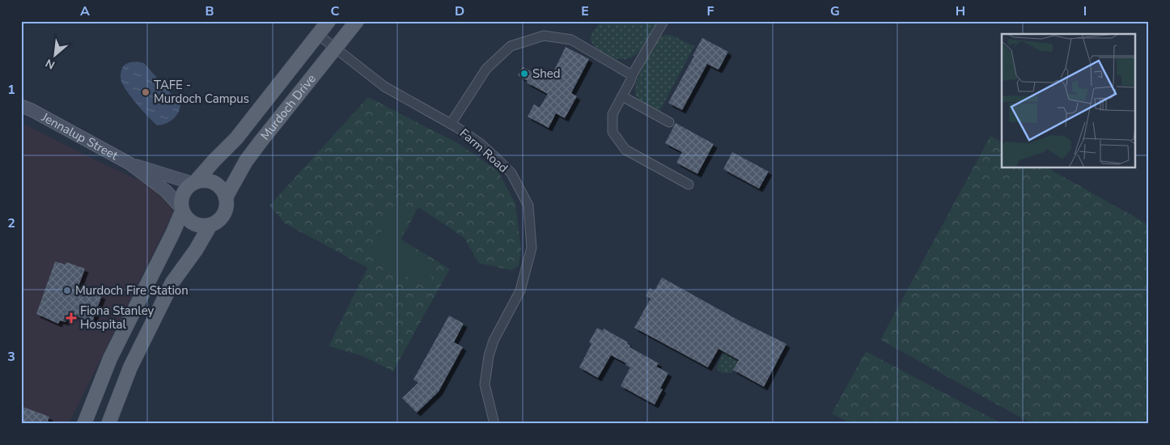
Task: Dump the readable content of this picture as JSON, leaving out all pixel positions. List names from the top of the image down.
{
  "streets": {
    "main road": ["Murdoch Drive"],
    "street": ["Jennalup Street", "Farm Road"]
  },
  "crossings": [
    ["Murdoch Drive", "Jennalup Street"],
    ["Murdoch Drive", "Farm Road"]
  ],
  "places": {
    "other": ["Shed", "TAFE - Murdoch Campus", "Murdoch Fire Station"],
    "health": ["Fiona Stanley Hospital"]
  },
  "north": "bottom left",
  "grid": {
    "columns": [
      "A",
      "B",
      "C",
      "D",
      "E",
      "F",
      "G",
      "H",
      "I"
    ],
    "rows": ["1", "2", "3"]
  }
}
